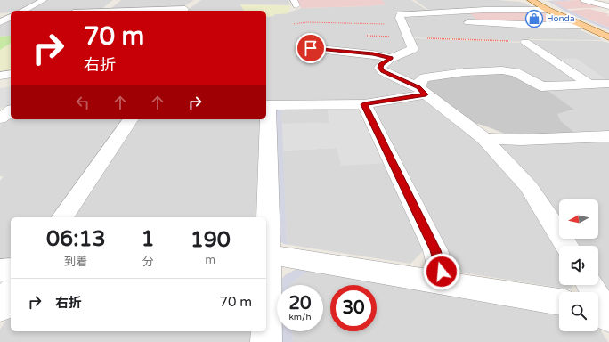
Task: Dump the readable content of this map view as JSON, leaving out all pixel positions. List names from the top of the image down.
{
  "places": {
    "shop": ["Honda"]
  },
  "north": "left",
  "page": {
    "turn": ["70 m", "右折"],
    "eta": [
      "06:13",
      "到着",
      "1",
      "分",
      "190",
      "m"
    ],
    "list": [
      {
        "name": "右折",
        "value": "70 m"
      }
    ],
    "speed": "20 km/h",
    "limit": "30"
  }
}
